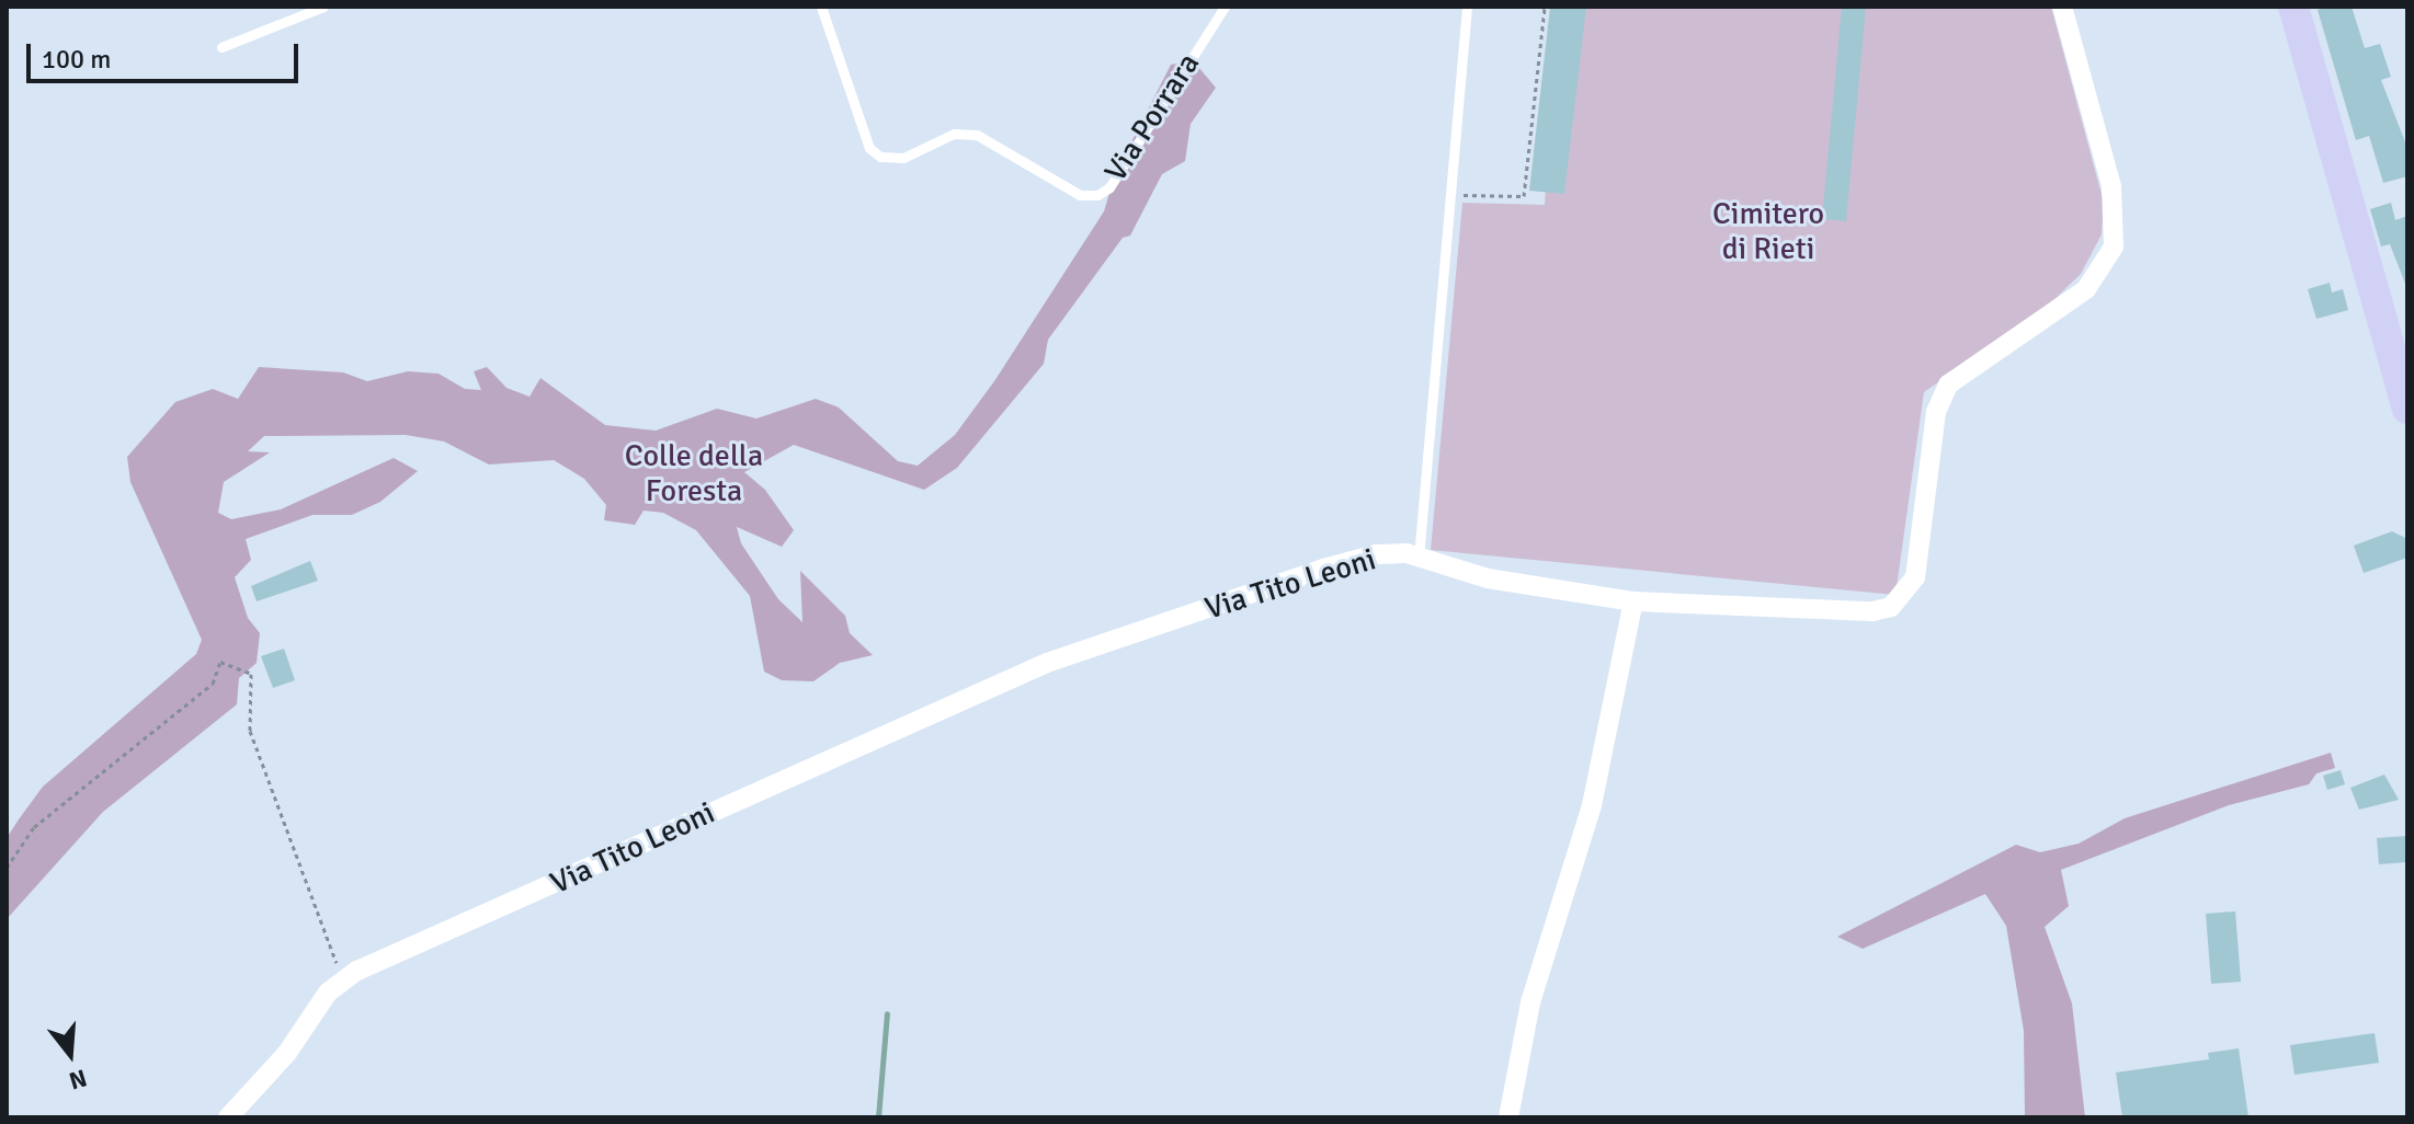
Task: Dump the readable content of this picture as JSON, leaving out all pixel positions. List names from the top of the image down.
{
  "streets": {
    "street": ["Via Tito Leoni"],
    "lane": ["Via Porrara"]
  },
  "parks": ["Cimitero di Rieti", "Colle della Foresta"],
  "scale_bar": "100 m",
  "north": "bottom"
}
